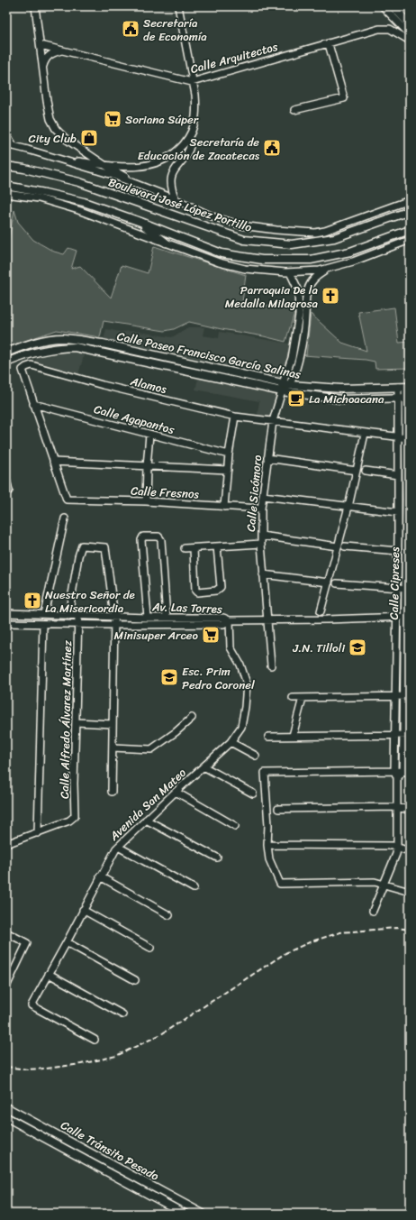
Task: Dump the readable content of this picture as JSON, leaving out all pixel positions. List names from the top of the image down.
{
  "streets": {
    "main road": ["Boulevard José López Portillo", "Calle Paseo Francisco García Salinas", "Calle Tránsito Pesado"],
    "street": [
      "Calle Arquitectos",
      "Alamos",
      "Calle Agapantos",
      "Calle Fresnos",
      "Calle Sicómoro",
      "Calle Cipreses",
      "Av. Las Torres",
      "Calle Alfredo Álvarez Martínez",
      "Avenida San Mateo"
    ]
  },
  "crossings": [
    ["Calle Paseo Francisco García Salinas", "Calle Sicómoro"],
    ["Calle Paseo Francisco García Salinas", "Calle Cipreses"],
    ["Alamos", "Calle Agapantos"],
    ["Alamos", "Calle Sicómoro"],
    ["Alamos", "Calle Cipreses"],
    ["Calle Fresnos", "Calle Sicómoro"],
    ["Av. Las Torres", "Calle Alfredo Álvarez Martínez"],
    ["Av. Las Torres", "Avenida San Mateo"]
  ],
  "places": {
    "public building": ["Secretaría de Economía", "Secretaría de Educación de Zacatecas"],
    "supermarket": ["Soriana Súper", "Minisuper Arceo"],
    "shop": ["City Club"],
    "church": ["Parroquia De la Medalla Milagrosa", "Nuestro Señor de La Misericordia"],
    "cafe": ["La Michoacana"],
    "school or university": ["J.N. Tilloli", "Esc. Prim Pedro Coronel"]
  }
}
